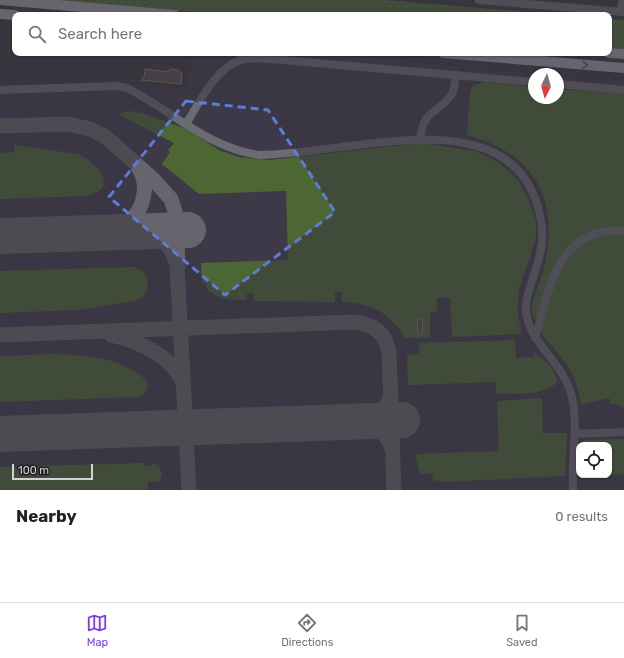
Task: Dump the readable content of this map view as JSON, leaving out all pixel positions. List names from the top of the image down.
{
  "scale_bar": "100 m",
  "north": "bottom",
  "page": {
    "search": "Search here",
    "scale": "100 m",
    "heading": ["Nearby", "0 results"],
    "nav": ["Map", "Directions", "Saved"]
  }
}
